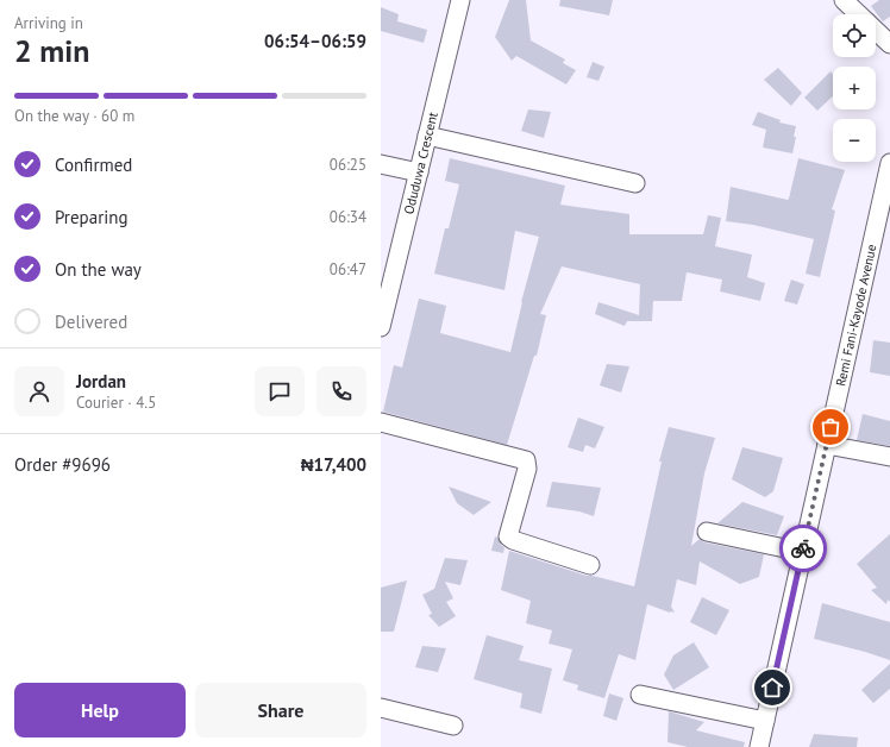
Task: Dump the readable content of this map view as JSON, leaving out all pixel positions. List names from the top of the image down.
{
  "streets": {
    "street": ["Oduduwa Crescent", "Remi Fani-Kayode Avenue"]
  },
  "page": {
    "heading": ["2 min", "Arriving in", "06:54–06:59"],
    "panel": [
      "Jordan",
      "Courier · 4.5",
      "Order #9696",
      "₦17,400"
    ],
    "map_buttons": ["+", "−"],
    "bar": "On the way · 60 m",
    "list": [
      ["Confirmed", "06:25"],
      ["Preparing", "06:34"],
      ["On the way", "06:47"],
      "Delivered"
    ],
    "buttons": ["Help", "Share"]
  }
}
